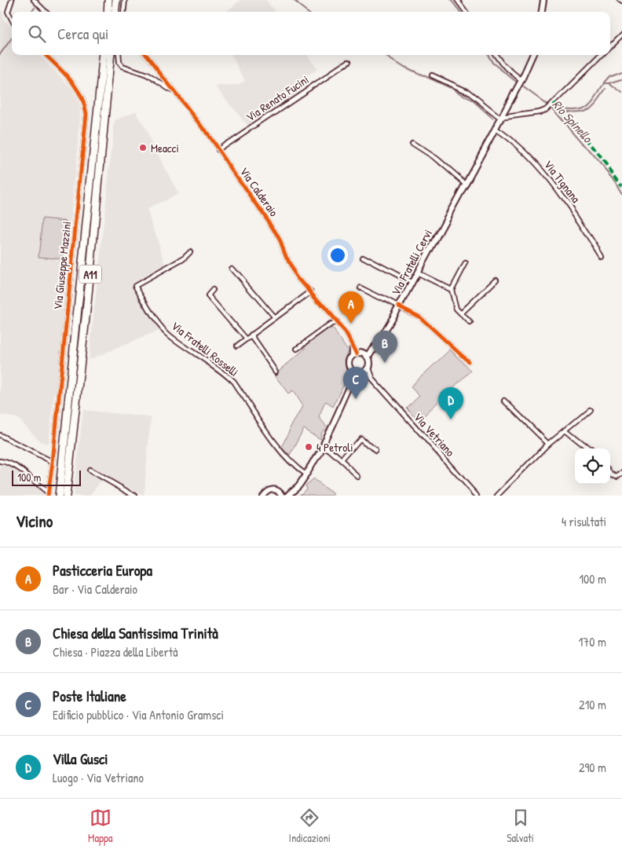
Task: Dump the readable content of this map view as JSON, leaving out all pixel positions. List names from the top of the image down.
{
  "streets": {
    "highway": ["A11"],
    "street": [
      "Via Renato Fucini",
      "Via Tignana",
      "Via Calderaio",
      "Via Fratelli Cervi",
      "Via Giuseppe Mazzini",
      "Via Fratelli Rosselli",
      "Via Vetriano"
    ]
  },
  "crossings": [
    ["Via Renato Fucini", "Via Calderaio"],
    ["Via Tignana", "Via Fratelli Cervi"],
    ["Via Calderaio", "Via Fratelli Cervi"]
  ],
  "water": ["Rio Spinello"],
  "places": ["Meacci", "4 Petroli"],
  "scale_bar": "100 m",
  "page": {
    "search": "Cerca qui",
    "pins": [
      "A",
      "B",
      "C",
      "D"
    ],
    "scale": "100 m",
    "heading": ["Vicino", "4 risultati"],
    "list": [
      {
        "mark": "A",
        "name": "Pasticceria Europa",
        "note": "Bar · Via Calderaio",
        "value": "100 m"
      },
      {
        "mark": "B",
        "name": "Chiesa della Santissima Trinità",
        "note": "Chiesa · Piazza della Libertà",
        "value": "170 m"
      },
      {
        "mark": "C",
        "name": "Poste Italiane",
        "note": "Edificio pubblico · Via Antonio Gramsci",
        "value": "210 m"
      },
      {
        "mark": "D",
        "name": "Villa Gusci",
        "note": "Luogo · Via Vetriano",
        "value": "290 m"
      }
    ],
    "nav": ["Mappa", "Indicazioni", "Salvati"]
  }
}
